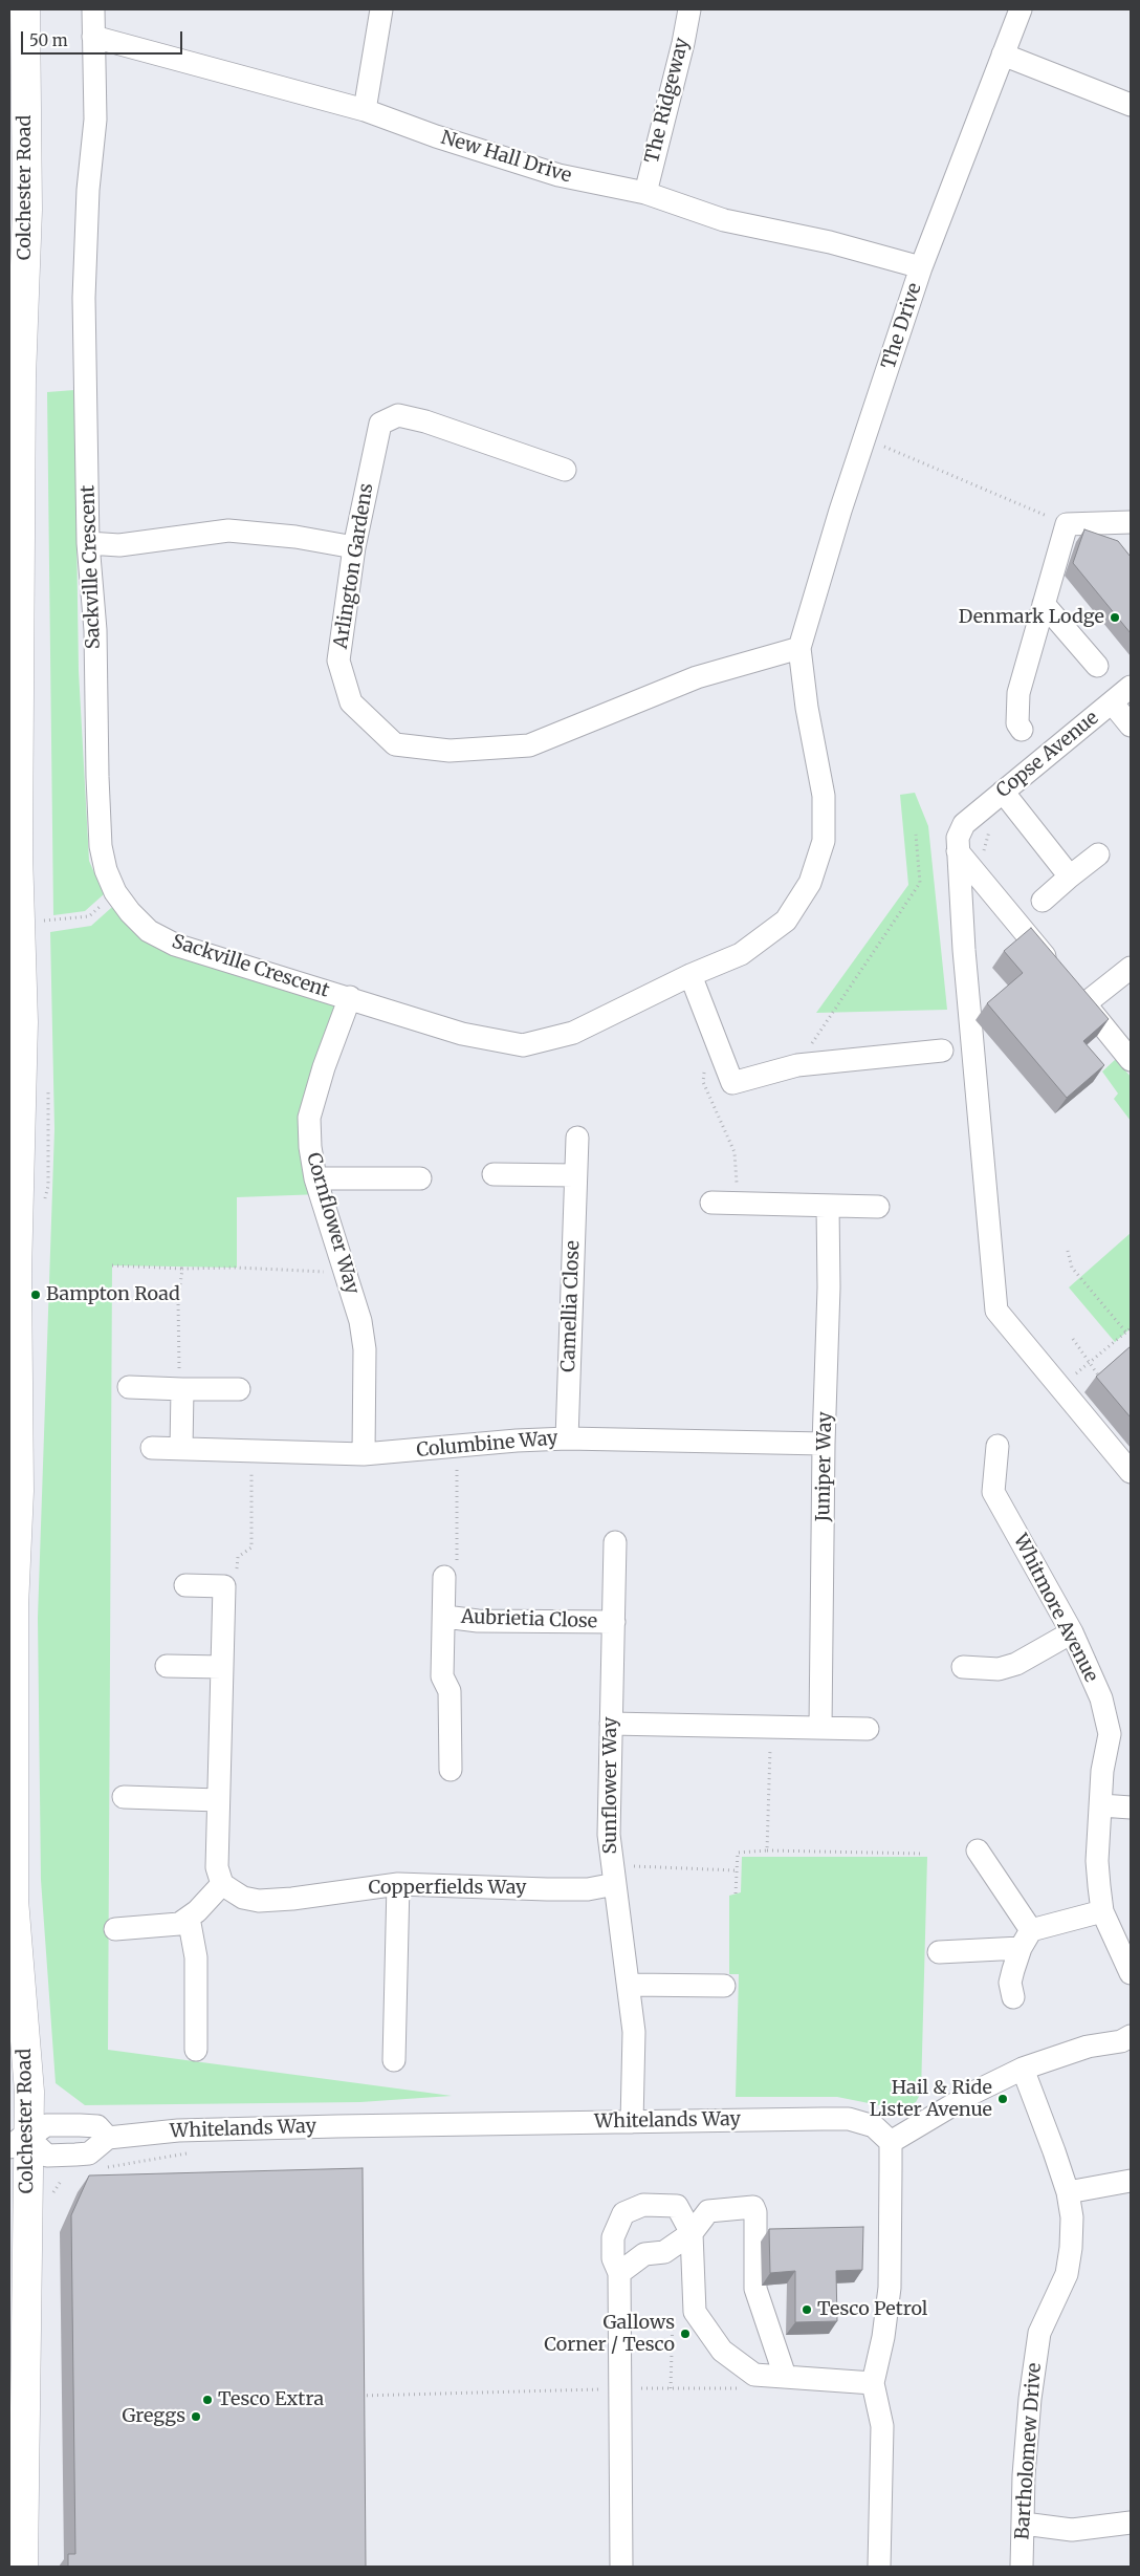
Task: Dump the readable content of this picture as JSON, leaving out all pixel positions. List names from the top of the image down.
{
  "streets": {
    "highway": ["Colchester Road"],
    "street": [
      "The Ridgeway",
      "New Hall Drive",
      "The Drive",
      "Arlington Gardens",
      "Sackville Crescent",
      "Copse Avenue",
      "Cornflower Way",
      "Camellia Close",
      "Columbine Way",
      "Juniper Way",
      "Whitmore Avenue",
      "Aubrietia Close",
      "Sunflower Way",
      "Copperfields Way",
      "Whitelands Way",
      "Bartholomew Drive"
    ]
  },
  "crossings": [
    ["The Ridgeway", "New Hall Drive"],
    ["New Hall Drive", "The Drive"],
    ["New Hall Drive", "Sackville Crescent"],
    ["Colchester Road", "Whitelands Way"],
    ["The Drive", "Arlington Gardens"],
    ["The Drive", "Sackville Crescent"],
    ["Arlington Gardens", "Sackville Crescent"],
    ["Sackville Crescent", "Cornflower Way"],
    ["Cornflower Way", "Columbine Way"],
    ["Camellia Close", "Columbine Way"],
    ["Columbine Way", "Juniper Way"],
    ["Aubrietia Close", "Sunflower Way"],
    ["Sunflower Way", "Copperfields Way"],
    ["Sunflower Way", "Whitelands Way"]
  ],
  "places": [
    "Denmark Lodge",
    "Bampton Road",
    "Hail & Ride Lister Avenue",
    "Tesco Petrol",
    "Gallows Corner / Tesco",
    "Tesco Extra",
    "Greggs"
  ],
  "scale_bar": "50 m"
}
